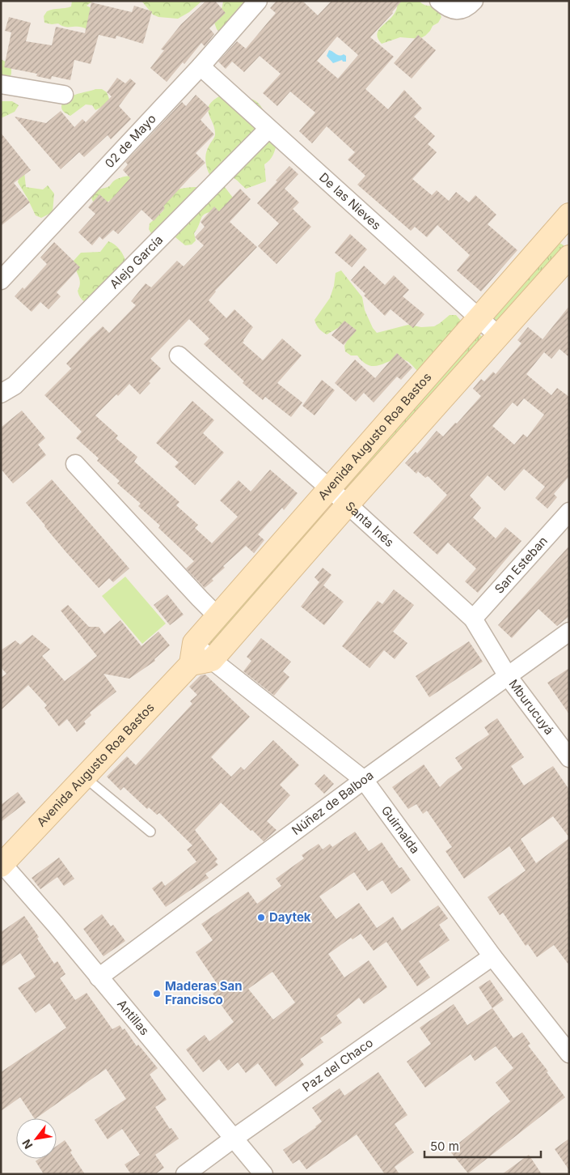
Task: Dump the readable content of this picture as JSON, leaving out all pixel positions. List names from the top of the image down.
{
  "streets": {
    "main road": ["Avenida Augusto Roa Bastos"],
    "street": [
      "02 de Mayo",
      "De las Nieves",
      "Alejo García",
      "Santa Inés",
      "San Esteban",
      "Mburucuyá",
      "Núñez de Balboa",
      "Guirnalda",
      "Antillas",
      "Paz del Chaco"
    ]
  },
  "crossings": [
    ["02 de Mayo", "De las Nieves"],
    ["De las Nieves", "Alejo García"],
    ["De las Nieves", "Avenida Augusto Roa Bastos"],
    ["Avenida Augusto Roa Bastos", "Santa Inés"],
    ["Avenida Augusto Roa Bastos", "Guirnalda"],
    ["Avenida Augusto Roa Bastos", "Antillas"],
    ["Santa Inés", "San Esteban"],
    ["Santa Inés", "Mburucuyá"],
    ["Santa Inés", "Núñez de Balboa"],
    ["Mburucuyá", "Núñez de Balboa"],
    ["Núñez de Balboa", "Guirnalda"],
    ["Núñez de Balboa", "Antillas"],
    ["Guirnalda", "Paz del Chaco"],
    ["Antillas", "Paz del Chaco"]
  ],
  "places": ["Daytek", "Maderas San Francisco"],
  "scale_bar": "50 m",
  "north": "bottom left"
}
